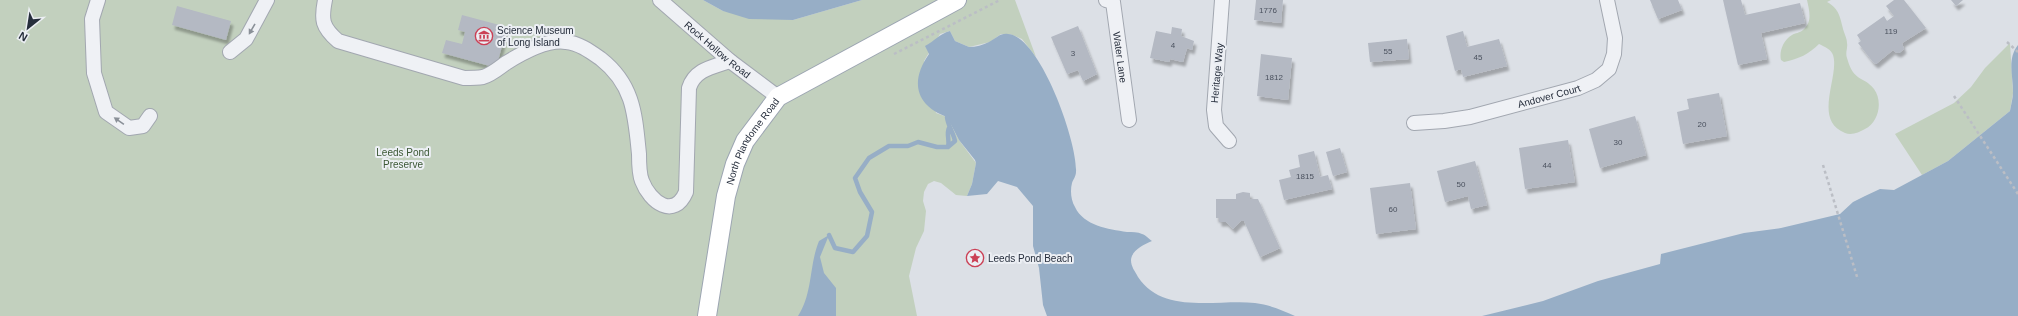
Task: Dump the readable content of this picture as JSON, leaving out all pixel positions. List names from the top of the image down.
{
  "streets": {
    "main road": ["North Plandome Road"],
    "street": [
      "Rock Hollow Road",
      "Water Lane",
      "Heritage Way",
      "Andover Court"
    ]
  },
  "crossings": [
    ["Rock Hollow Road", "North Plandome Road"]
  ],
  "parks": ["Leeds Pond Preserve"],
  "places": {
    "museum": ["Science Museum of Long Island"],
    "place": ["Leeds Pond Beach"]
  },
  "house_numbers": [
    "1776",
    "119",
    "4",
    "55",
    "3",
    "45",
    "1812",
    "20",
    "30",
    "44",
    "1815",
    "50",
    "60"
  ],
  "north": "bottom left"
}
